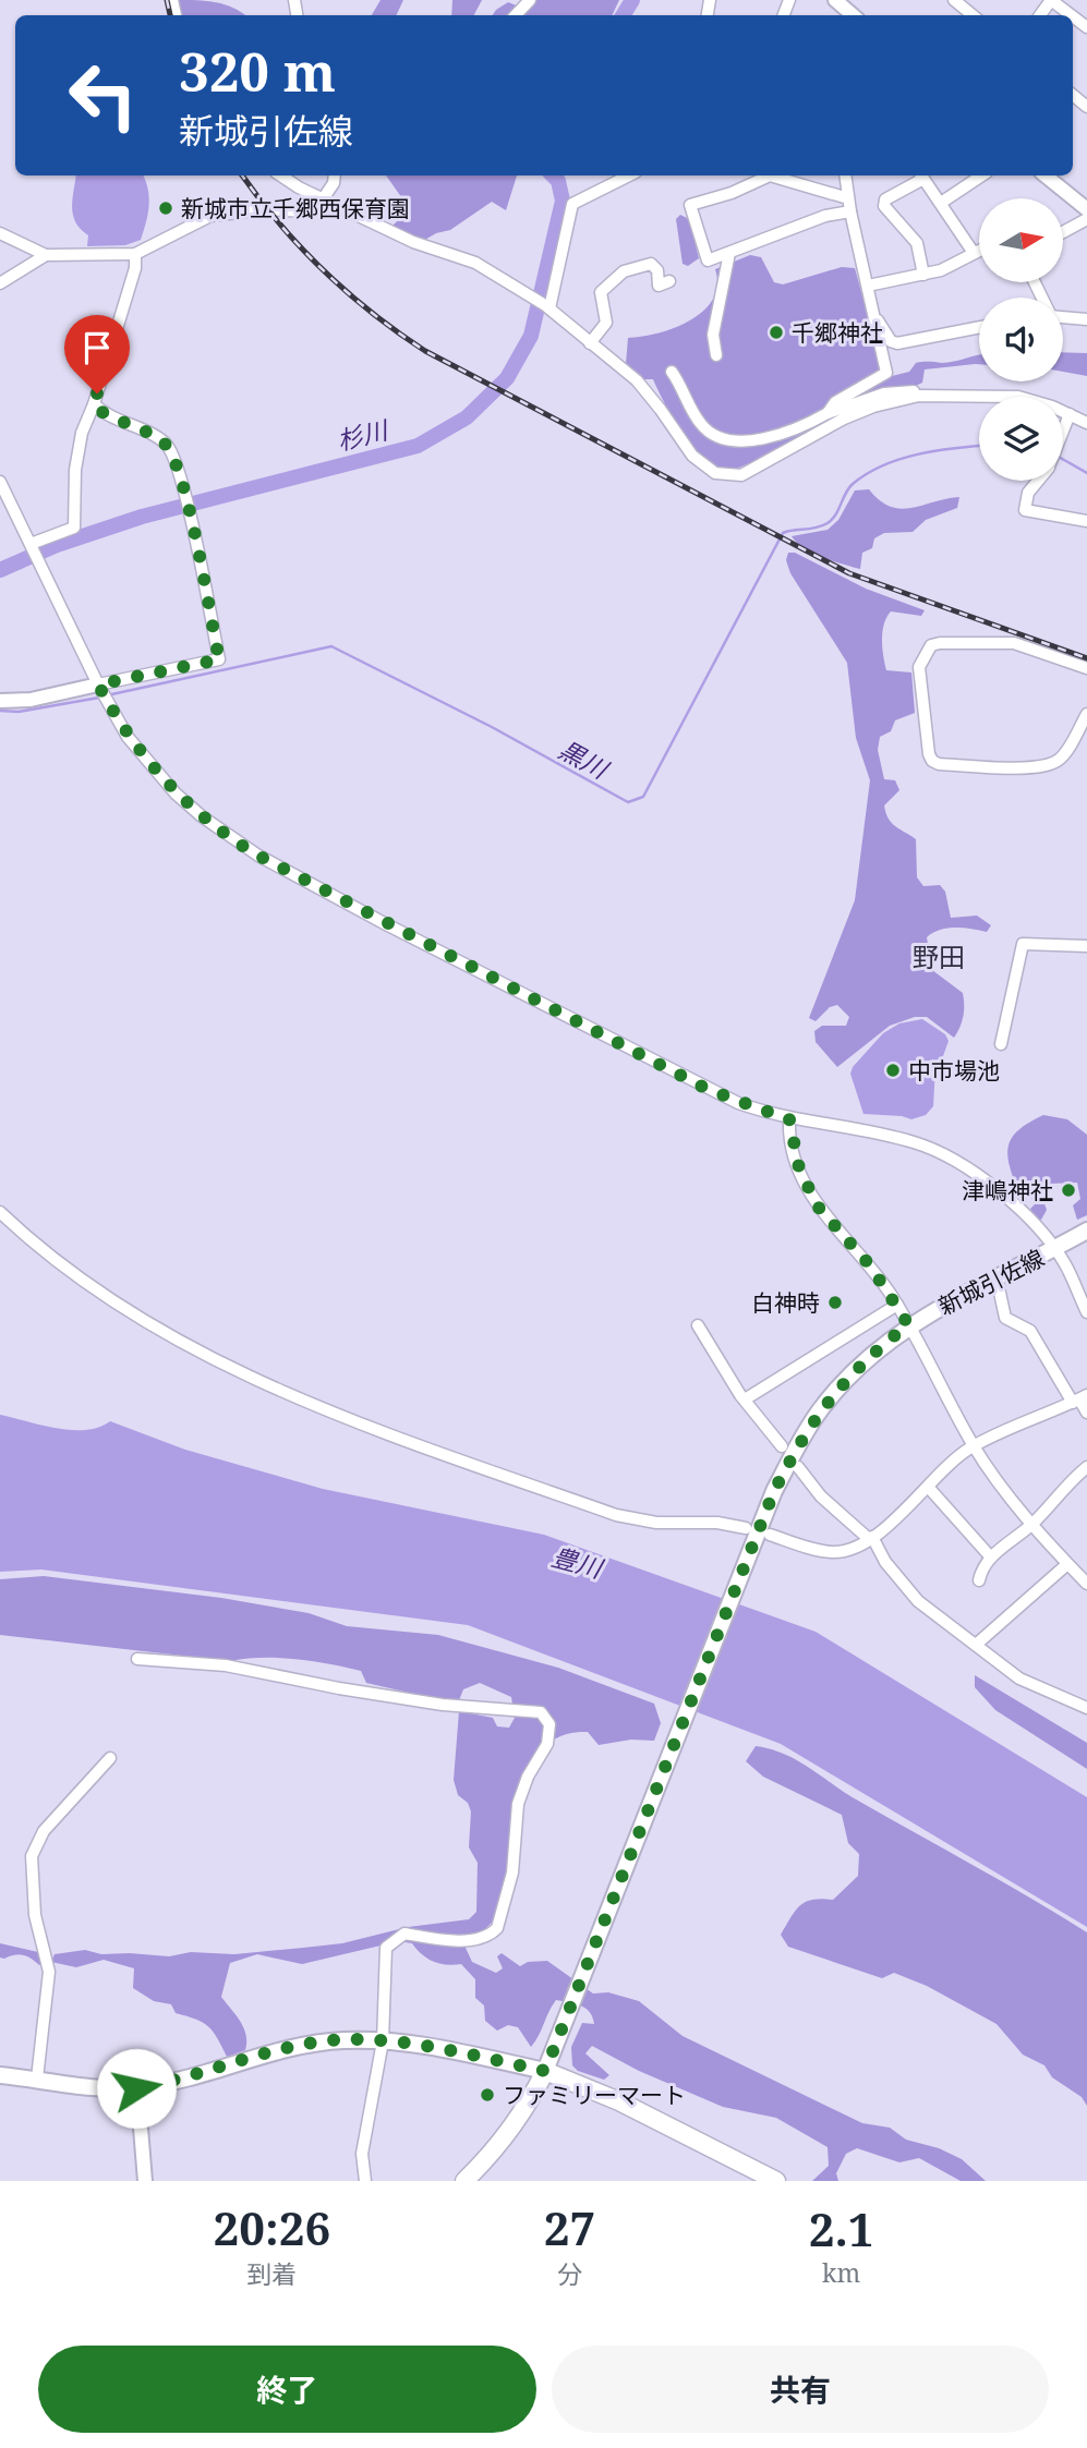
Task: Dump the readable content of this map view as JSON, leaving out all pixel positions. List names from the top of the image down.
{
  "streets": {
    "main road": ["新城引佐線"]
  },
  "districts": ["野田"],
  "water": ["杉川", "黒川", "豊川"],
  "places": [
    "新城市立千郷西保育園",
    "千郷神社",
    "中市場池",
    "津嶋神社",
    "白神時",
    "ファミリーマート"
  ],
  "north": "right",
  "page": {
    "turn": ["320 m", "新城引佐線"],
    "eta": [
      "20:26",
      "到着",
      "27",
      "分",
      "2.1",
      "km"
    ],
    "buttons": ["終了", "共有"]
  }
}
